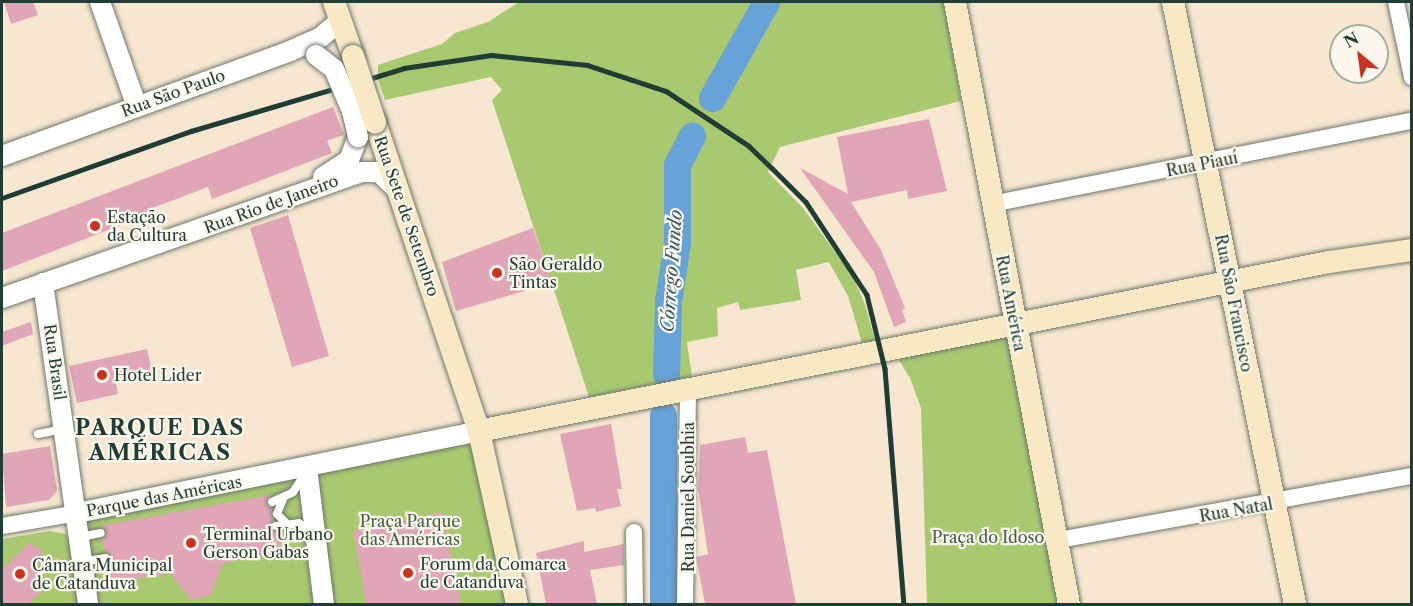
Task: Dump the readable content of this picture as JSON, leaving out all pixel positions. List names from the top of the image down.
{
  "streets": {
    "main road": ["Rua Sete de Setembro", "Rua América", "Rua São Francisco"],
    "street": [
      "Rua São Paulo",
      "Rua Piauí",
      "Rua Rio de Janeiro",
      "Rua Brasil",
      "Parque das Américas",
      "Rua Daniel Soubhia",
      "Rua Natal"
    ]
  },
  "crossings": [
    ["Rua São Paulo", "Rua Sete de Setembro"],
    ["Rua Piauí", "Rua América"],
    ["Rua Piauí", "Rua São Francisco"],
    ["Rua Rio de Janeiro", "Rua Sete de Setembro"],
    ["Rua Rio de Janeiro", "Rua Brasil"],
    ["Rua Sete de Setembro", "Parque das Américas"],
    ["Rua América", "Rua Natal"],
    ["Rua São Francisco", "Rua Natal"],
    ["Rua Brasil", "Parque das Américas"]
  ],
  "districts": ["PARQUE DAS AMÉRICAS"],
  "water": ["Córrego Fundo"],
  "parks": ["Praça Parque das Américas", "Praça do Idoso"],
  "places": [
    "Estação da Cultura",
    "São Geraldo Tintas",
    "Hotel Lider",
    "Terminal Urbano Gerson Gabas",
    "Forum da Comarca de Catanduva",
    "Câmara Municipal de Catanduva"
  ],
  "north": "top left"
}
